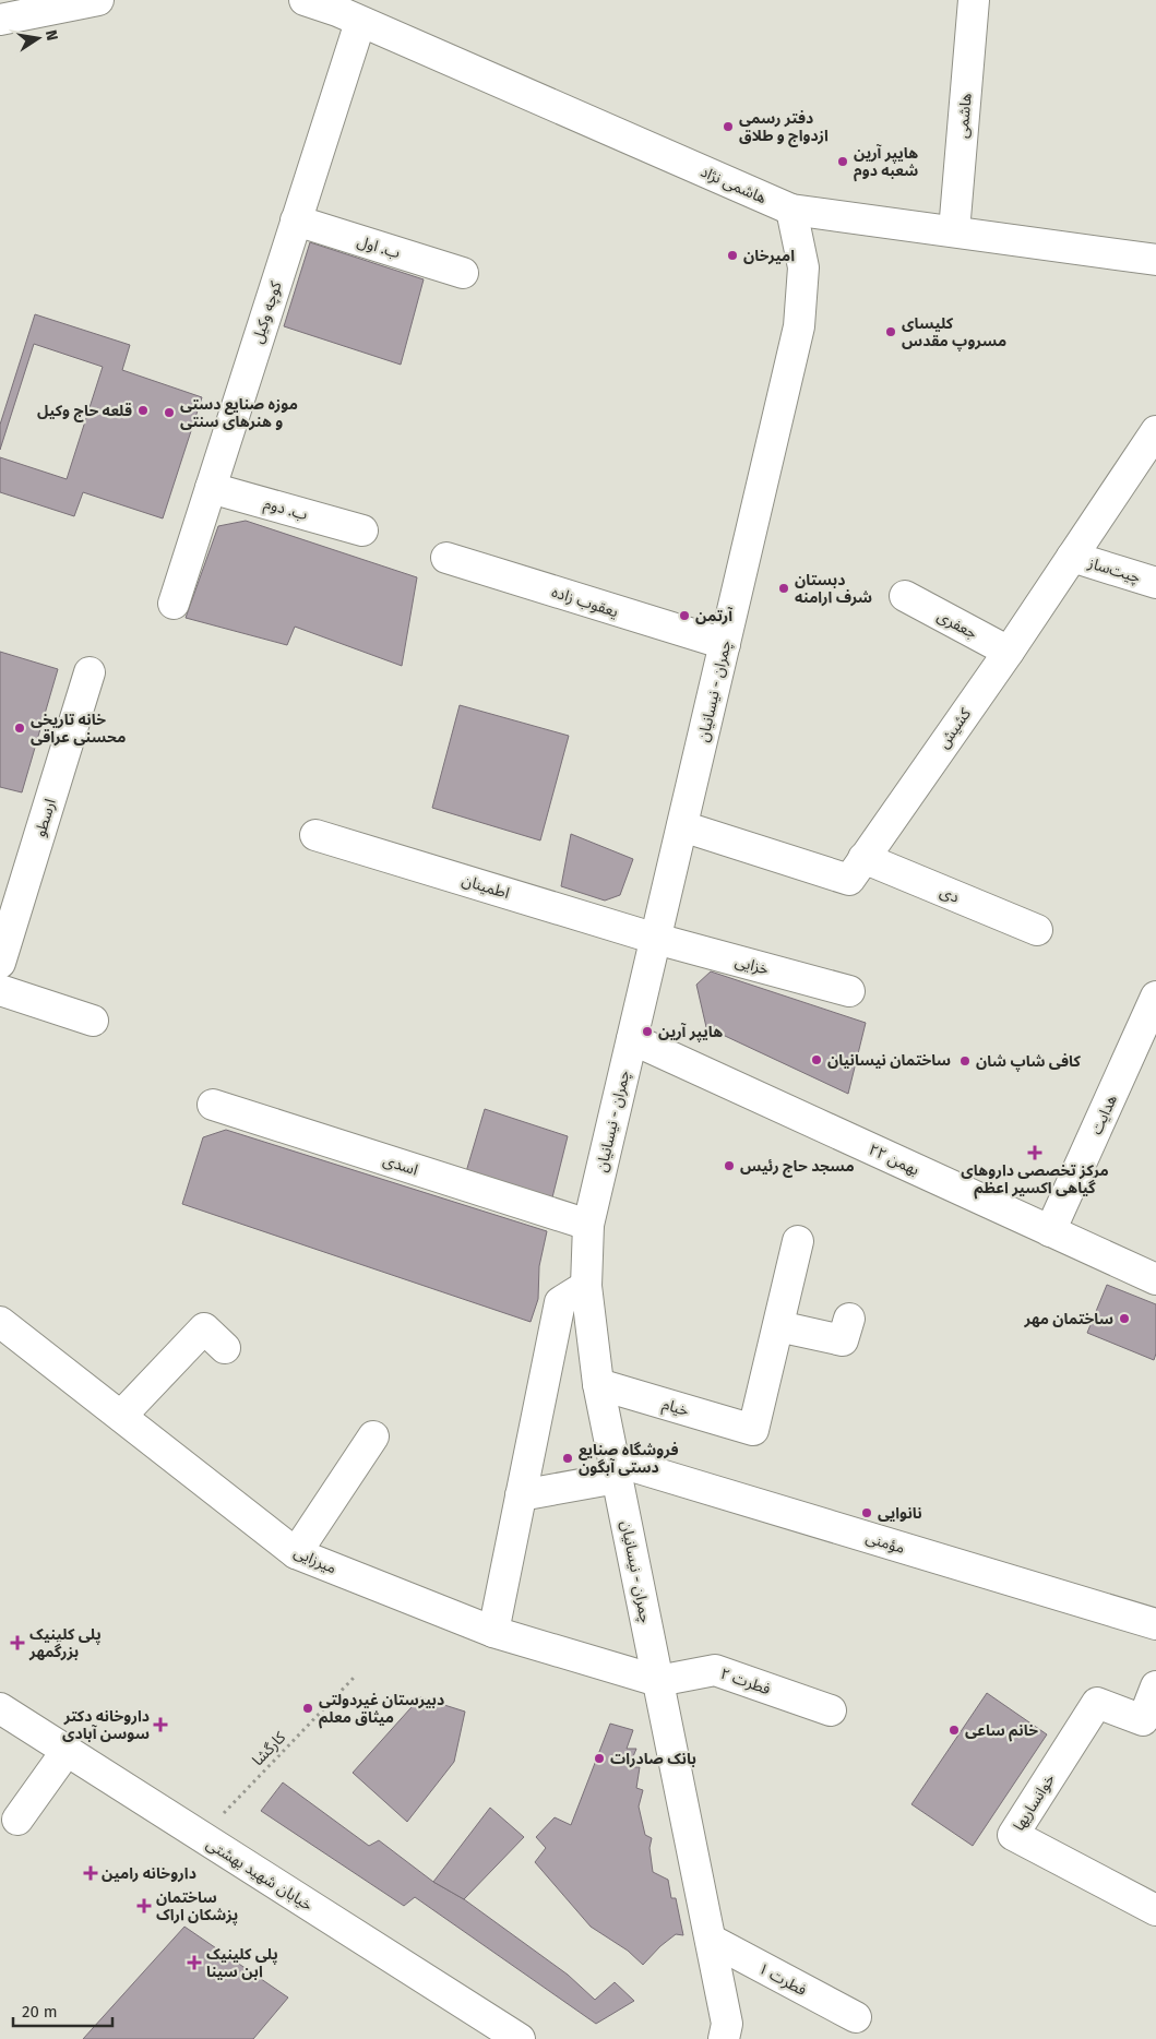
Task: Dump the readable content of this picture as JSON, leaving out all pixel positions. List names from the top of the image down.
{
  "streets": {
    "street": [
      "هاشمی",
      "هاشمی نژاد",
      "ب. اول",
      "کوچه وکیل",
      "ب. دوم",
      "چیت‌ساز",
      "یعقوب زاده",
      "جعفری",
      "چمران - نیسانیان",
      "کشیش",
      "ارسطو",
      "اطمینان",
      "دی",
      "خزایی",
      "هدایت",
      "۲۲ بهمن",
      "اسدی",
      "خیام",
      "مؤمنی",
      "میرزایی",
      "فطرت ۲",
      "خوانساریها",
      "خیابان شهید بهشتی",
      "فطرت ۱"
    ],
    "path": ["کارگشا"]
  },
  "crossings": [
    ["هاشمی", "هاشمی نژاد"],
    ["هاشمی نژاد", "کوچه وکیل"],
    ["هاشمی نژاد", "چمران - نیسانیان"],
    ["ب. اول", "کوچه وکیل"],
    ["کوچه وکیل", "ب. دوم"],
    ["چیت‌ساز", "کشیش"],
    ["یعقوب زاده", "چمران - نیسانیان"],
    ["جعفری", "کشیش"],
    ["چمران - نیسانیان", "کشیش"],
    ["چمران - نیسانیان", "اطمینان"],
    ["چمران - نیسانیان", "خزایی"],
    ["چمران - نیسانیان", "۲۲ بهمن"],
    ["چمران - نیسانیان", "اسدی"],
    ["چمران - نیسانیان", "خیام"],
    ["چمران - نیسانیان", "مؤمنی"],
    ["چمران - نیسانیان", "میرزایی"],
    ["چمران - نیسانیان", "فطرت ۲"],
    ["چمران - نیسانیان", "فطرت ۱"],
    ["کشیش", "دی"],
    ["اطمینان", "خزایی"],
    ["هدایت", "۲۲ بهمن"],
    ["میرزایی", "فطرت ۲"],
    ["کارگشا", "خیابان شهید بهشتی"]
  ],
  "places": {
    "other": [
      "دفتر رسمی ازدواج و طلاق",
      "هایپر آرین شعبه دوم",
      "امیرخان",
      "کلیسای مسروپ مقدس",
      "قلعه حاج وکیل",
      "موزه صنایع دستی و هنرهای سنتی",
      "دبستان شرف ارامنه",
      "آرتمن",
      "خانه تاریخی محسنی عراقی",
      "هایپر آرین",
      "ساختمان نیسانیان",
      "کافی شاپ شان",
      "مسجد حاج رئیس",
      "ساختمان مهر",
      "فروشگاه صنایع دستی آبگون",
      "نانوایی",
      "دبیرستان غیردولتی میثاق معلم",
      "خانم ساعی",
      "بانک صادرات"
    ],
    "health": [
      "مرکز تخصصی داروهای گیاهی اکسیر اعظم",
      "پلی کلینیک بزرگمهر",
      "داروخانه دکتر سوسن آبادی",
      "داروخانه رامین",
      "ساختمان پزشکان اراک",
      "پلی کلینیک ابن سینا"
    ]
  },
  "scale_bar": "20 m",
  "north": "right"
}
